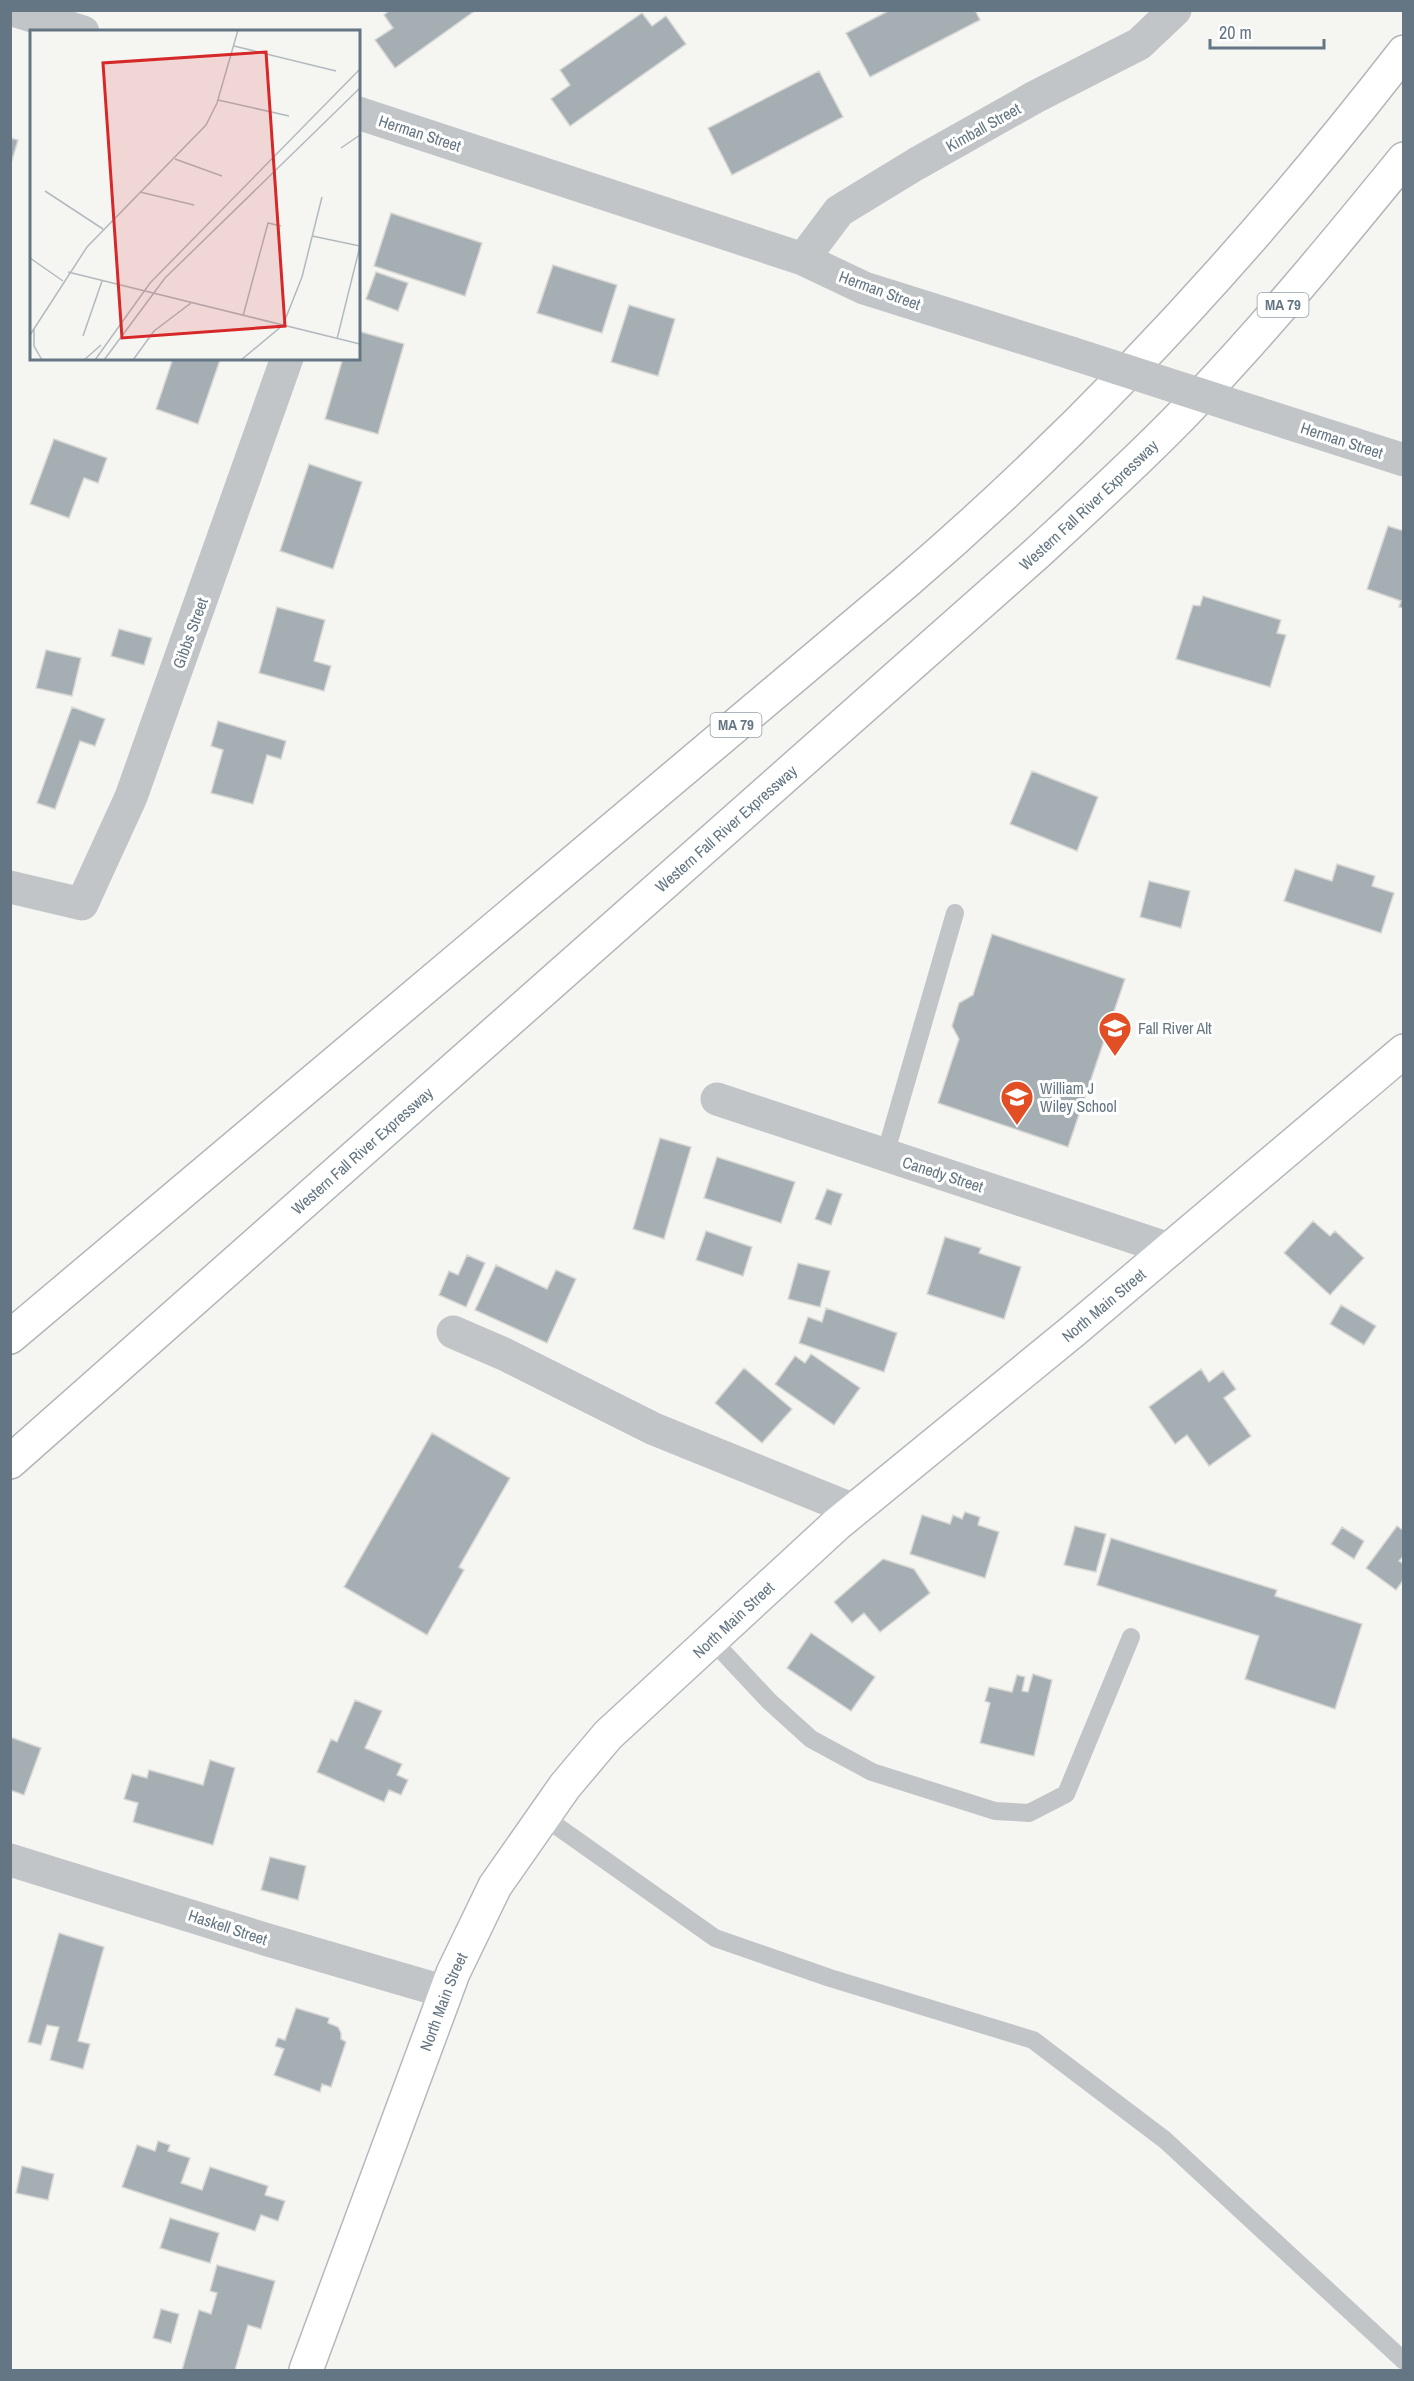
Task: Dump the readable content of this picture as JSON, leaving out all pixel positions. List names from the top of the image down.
{
  "streets": {
    "main road": ["MA 79", "Western Fall River Expressway", "North Main Street"],
    "street": [
      "Kimball Street",
      "Herman Street",
      "Gibbs Street",
      "Canedy Street",
      "Haskell Street"
    ]
  },
  "crossings": [
    ["Kimball Street", "Herman Street"],
    ["Canedy Street", "North Main Street"],
    ["North Main Street", "Haskell Street"]
  ],
  "places": {
    "school or university": ["Fall River Alt", "William J Wiley School"]
  },
  "scale_bar": "20 m"
}
